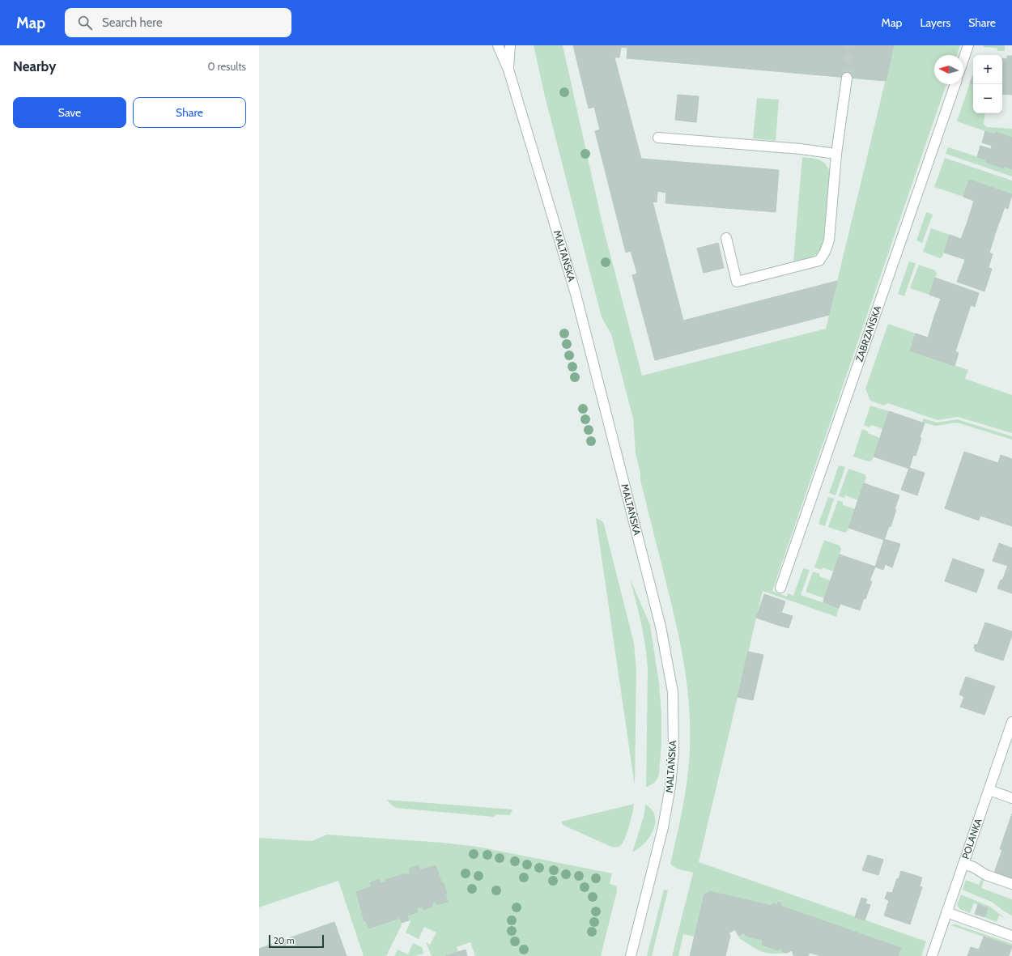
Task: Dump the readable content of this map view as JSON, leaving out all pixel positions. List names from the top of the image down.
{
  "streets": {
    "street": ["MALTAŃSKA", "ZABRZAŃSKA", "POLANKA"]
  },
  "scale_bar": "20 m",
  "north": "left",
  "page": {
    "header": "Map",
    "search": "Search here",
    "nav": ["Map", "Layers", "Share"],
    "heading": ["Nearby", "0 results"],
    "map_buttons": ["+", "−"],
    "buttons": ["Save", "Share"],
    "scale": "20 m"
  }
}
